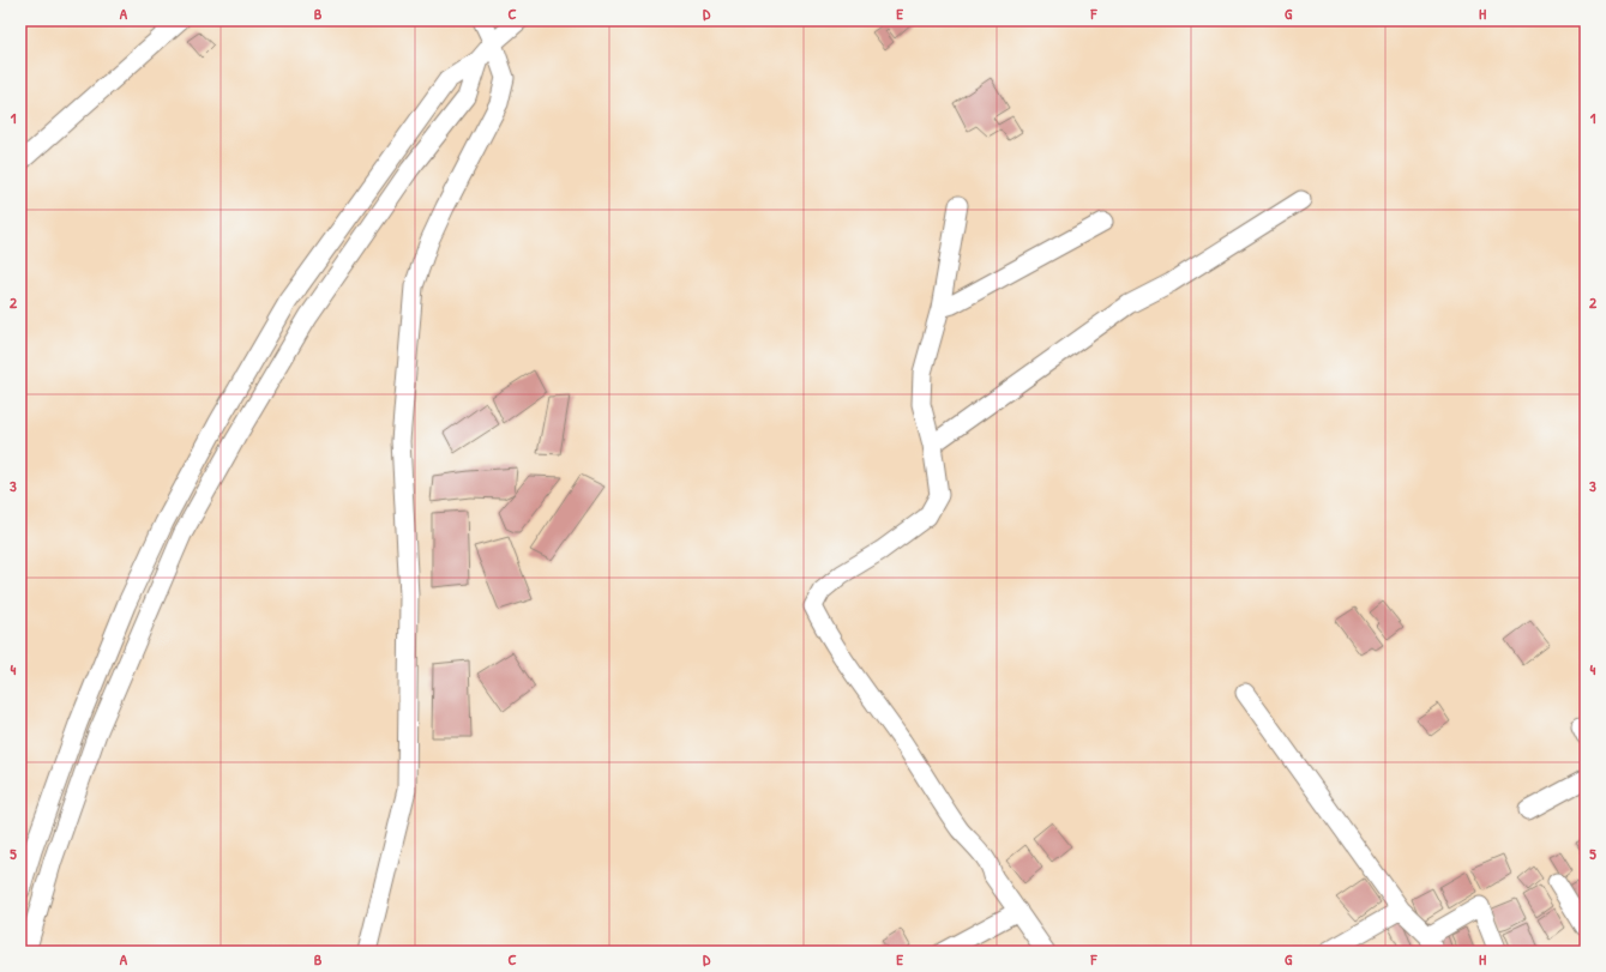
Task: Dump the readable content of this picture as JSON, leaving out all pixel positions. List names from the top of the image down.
{
  "grid": {
    "columns": [
      "A",
      "B",
      "C",
      "D",
      "E",
      "F",
      "G",
      "H"
    ],
    "rows": [
      "1",
      "2",
      "3",
      "4",
      "5"
    ]
  }
}
